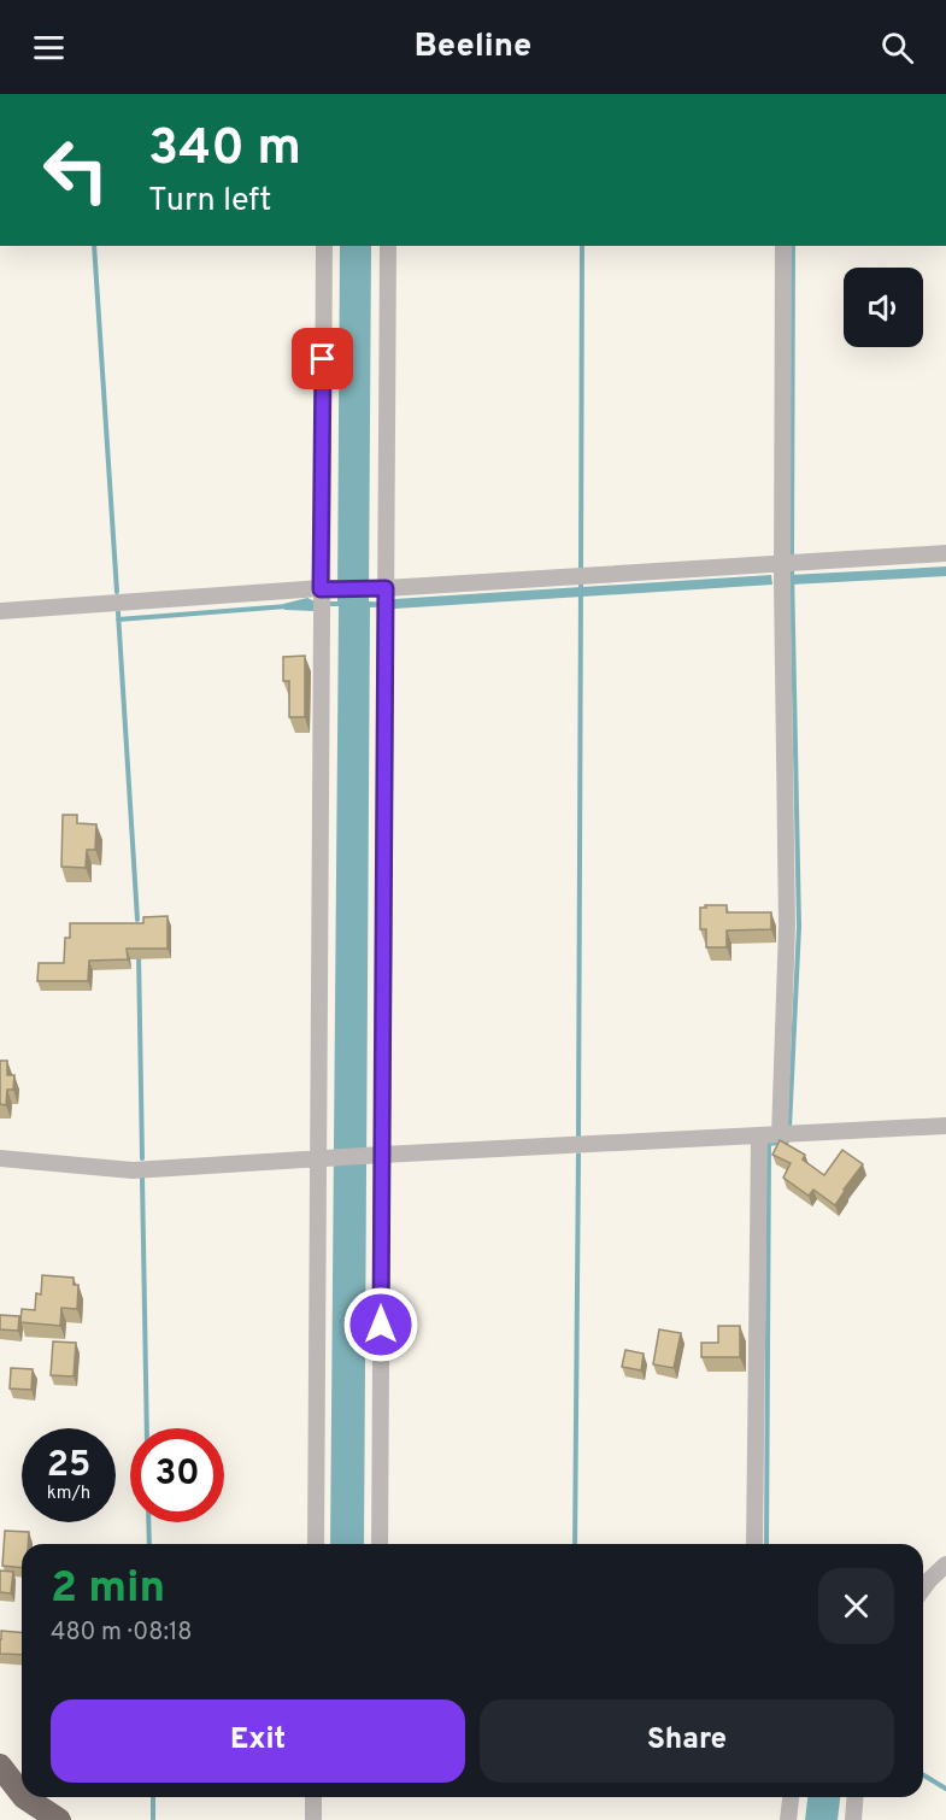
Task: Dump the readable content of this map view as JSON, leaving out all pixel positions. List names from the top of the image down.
{
  "page": {
    "header": "Beeline",
    "turn": ["340 m", "Turn left"],
    "speed": "25 km/h",
    "limit": "30",
    "heading": ["2 min", "480 m · 08:18"],
    "buttons": ["Exit", "Share"]
  }
}
